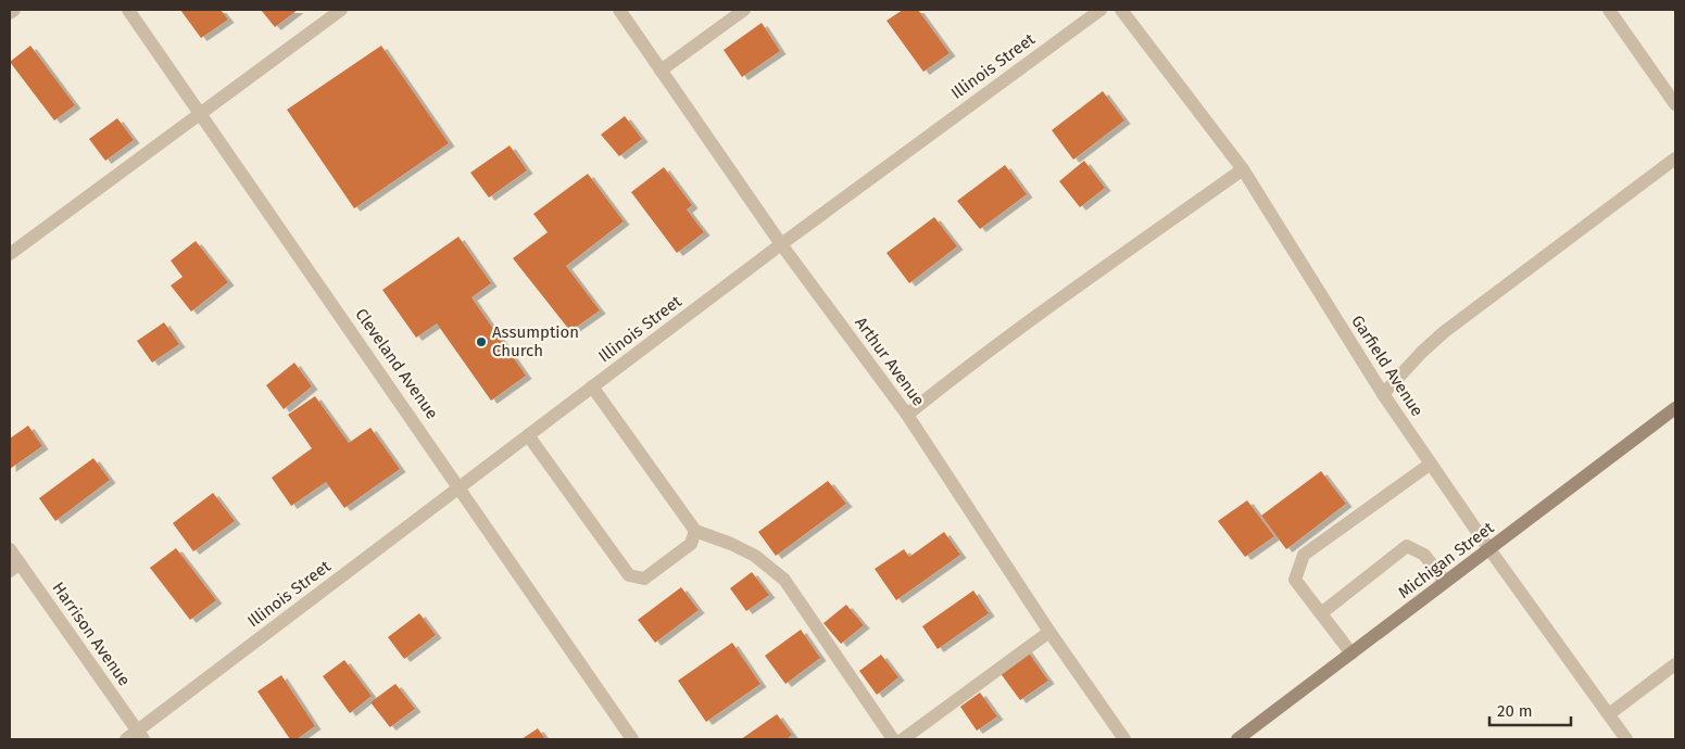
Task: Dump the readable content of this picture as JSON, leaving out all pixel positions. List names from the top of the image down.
{
  "streets": {
    "street": [
      "Illinois Street",
      "Arthur Avenue",
      "Cleveland Avenue",
      "Garfield Avenue",
      "Michigan Street",
      "Harrison Avenue"
    ]
  },
  "crossings": [
    ["Illinois Street", "Arthur Avenue"],
    ["Illinois Street", "Cleveland Avenue"],
    ["Illinois Street", "Harrison Avenue"],
    ["Garfield Avenue", "Michigan Street"]
  ],
  "places": ["Assumption Church"],
  "scale_bar": "20 m"
}
